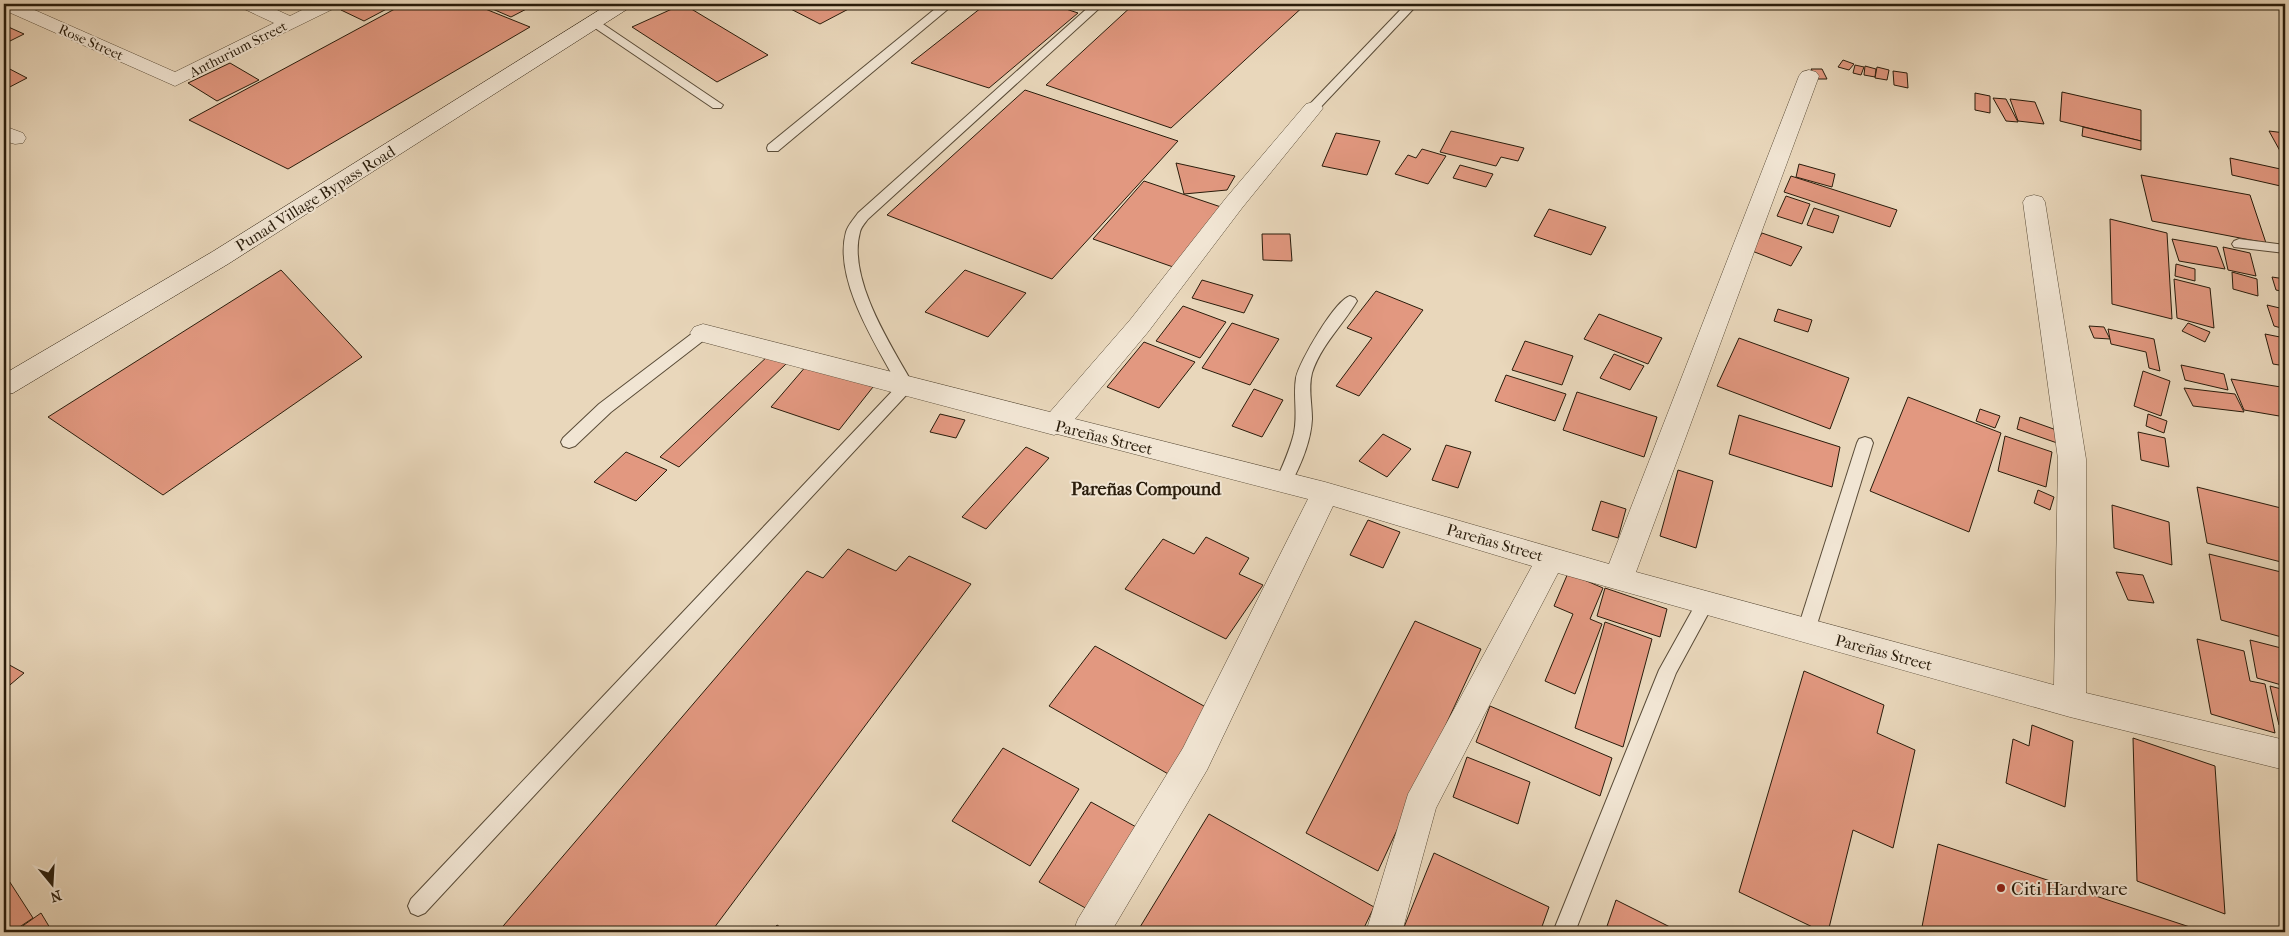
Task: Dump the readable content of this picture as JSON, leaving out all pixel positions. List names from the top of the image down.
{
  "streets": {
    "street": [
      "Rose Street",
      "Anthurium Street",
      "Punad Village Bypass Road",
      "Pareñas Street"
    ]
  },
  "crossings": [
    ["Rose Street", "Anthurium Street"]
  ],
  "districts": ["Pareñas Compound"],
  "places": ["Citi Hardware"],
  "north": "bottom"
}
